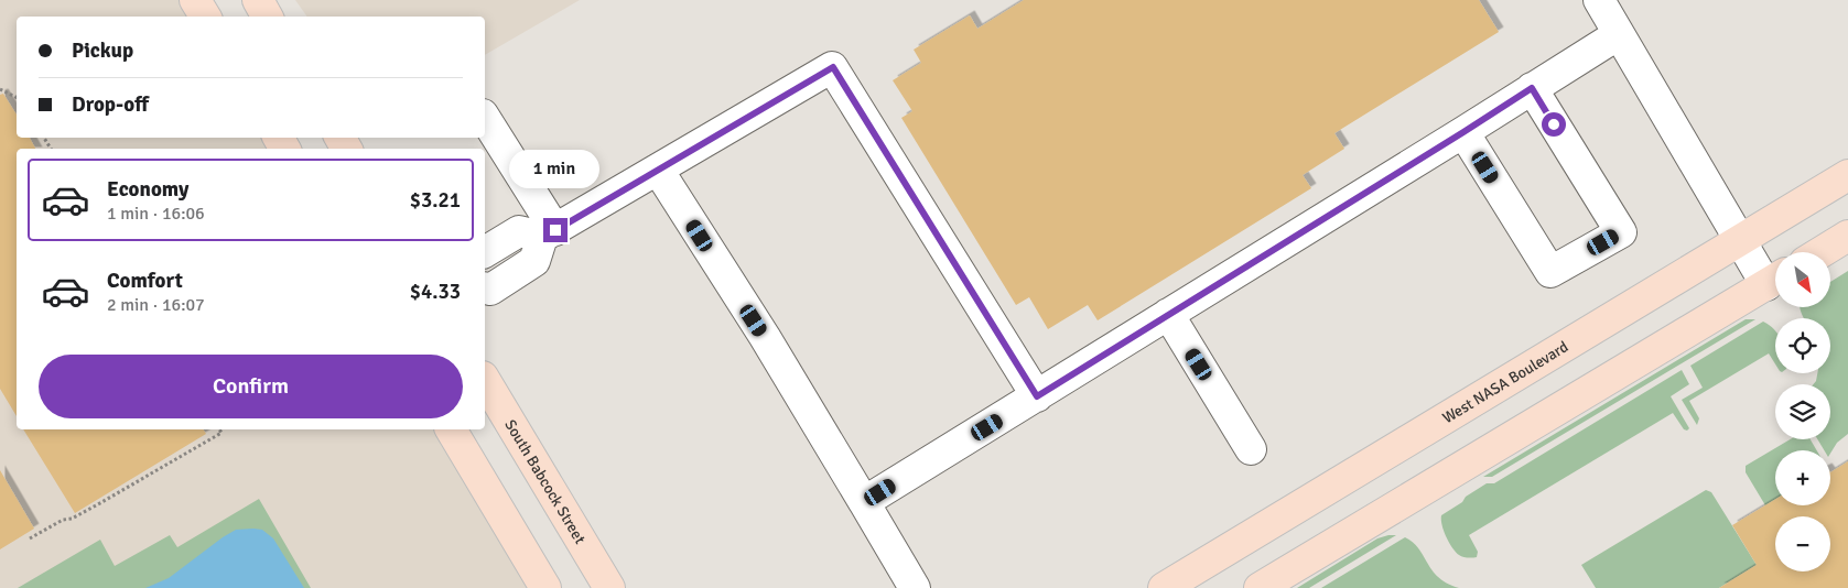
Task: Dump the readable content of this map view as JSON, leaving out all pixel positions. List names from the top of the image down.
{
  "streets": {
    "main road": ["West NASA Boulevard", "South Babcock Street"]
  },
  "north": "bottom right",
  "page": {
    "banner": ["Pickup", "Drop-off"],
    "bubble": "1 min",
    "list": [
      {
        "name": "Economy",
        "note": "1 min · 16:06",
        "value": "$3.21"
      },
      {
        "name": "Comfort",
        "note": "2 min · 16:07",
        "value": "$4.33"
      }
    ],
    "map_buttons": ["+", "−"],
    "buttons": "Confirm"
  }
}
